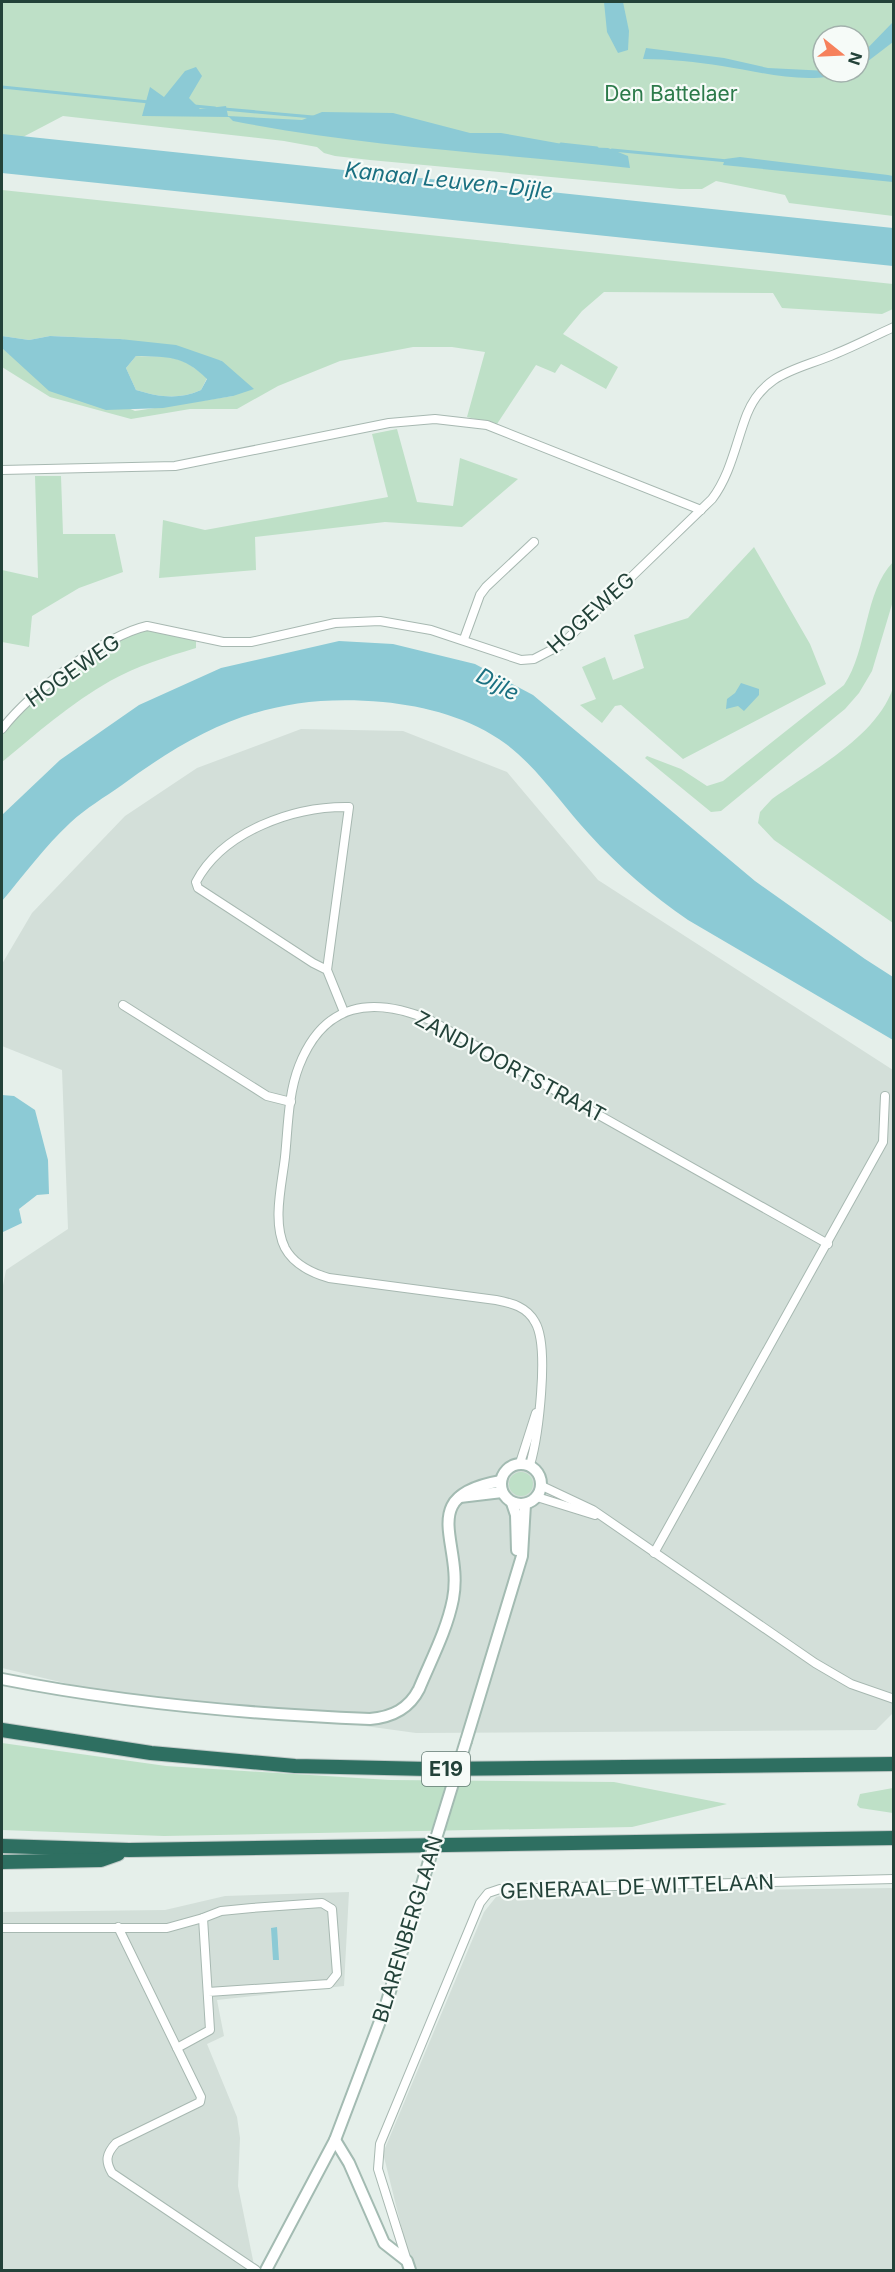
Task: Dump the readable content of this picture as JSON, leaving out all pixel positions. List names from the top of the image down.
{
  "streets": {
    "highway": ["E19"],
    "street": [
      "HOGEWEG",
      "ZANDVOORTSTRAAT",
      "GENERAAL DE WITTELAAN",
      "BLARENBERGLAAN"
    ]
  },
  "crossings": [
    ["ZANDVOORTSTRAAT", "BLARENBERGLAAN"]
  ],
  "water": ["Kanaal Leuven-Dijle", "Dijle"],
  "parks": ["Den Battelaer"],
  "north": "right"
}
